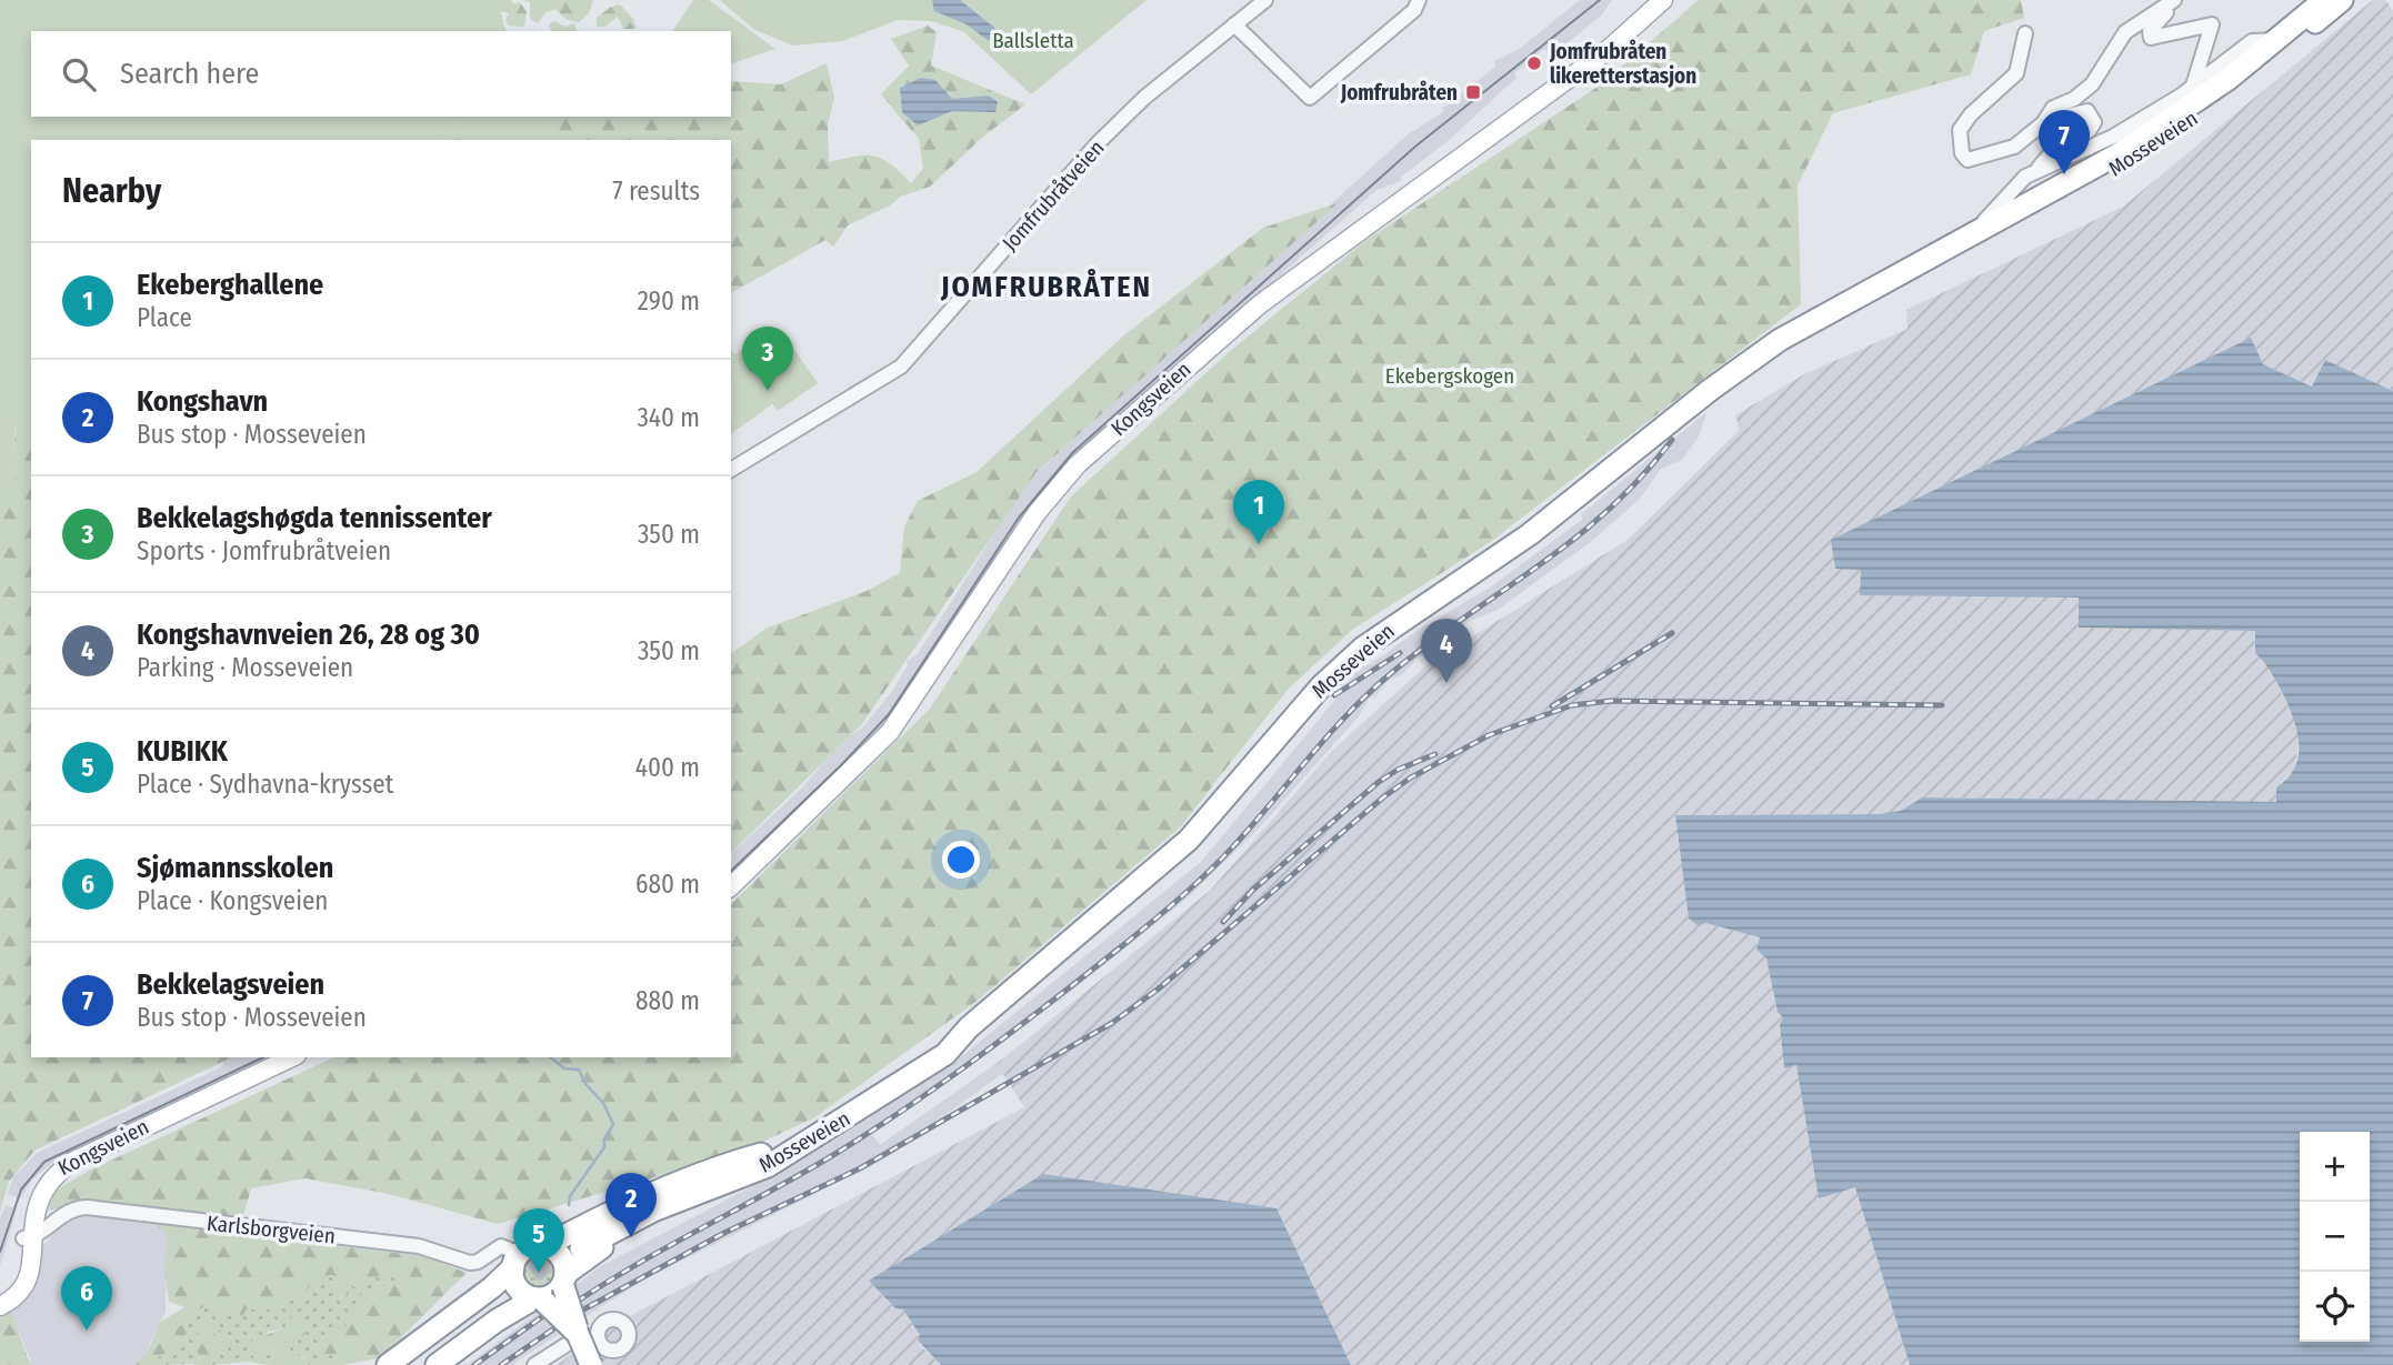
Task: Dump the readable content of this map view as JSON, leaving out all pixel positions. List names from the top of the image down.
{
  "streets": {
    "highway": ["Mosseveien"],
    "main road": ["Kongsveien"],
    "street": ["Jomfrubråtveien", "Karlsborgveien"]
  },
  "crossings": [
    ["Kongsveien", "Karlsborgveien"]
  ],
  "districts": ["JOMFRUBRÅTEN"],
  "parks": ["Ballsletta", "Ekebergskogen"],
  "places": {
    "other": ["Jomfrubråten likeretterstasjon"],
    "transit": ["Jomfrubråten"]
  },
  "page": {
    "search": "Search here",
    "pins": [
      "7",
      "3",
      "1",
      "4",
      "2",
      "5",
      "6"
    ],
    "heading": ["Nearby", "7 results"],
    "list": [
      {
        "mark": "1",
        "name": "Ekeberghallene",
        "note": "Place",
        "value": "290 m"
      },
      {
        "mark": "2",
        "name": "Kongshavn",
        "note": "Bus stop · Mosseveien",
        "value": "340 m"
      },
      {
        "mark": "3",
        "name": "Bekkelagshøgda tennissenter",
        "note": "Sports · Jomfrubråtveien",
        "value": "350 m"
      },
      {
        "mark": "4",
        "name": "Kongshavnveien 26, 28 og 30",
        "note": "Parking · Mosseveien",
        "value": "350 m"
      },
      {
        "mark": "5",
        "name": "KUBIKK",
        "note": "Place · Sydhavna-krysset",
        "value": "400 m"
      },
      {
        "mark": "6",
        "name": "Sjømannsskolen",
        "note": "Place · Kongsveien",
        "value": "680 m"
      },
      {
        "mark": "7",
        "name": "Bekkelagsveien",
        "note": "Bus stop · Mosseveien",
        "value": "880 m"
      }
    ],
    "map_buttons": ["+", "−"]
  }
}
